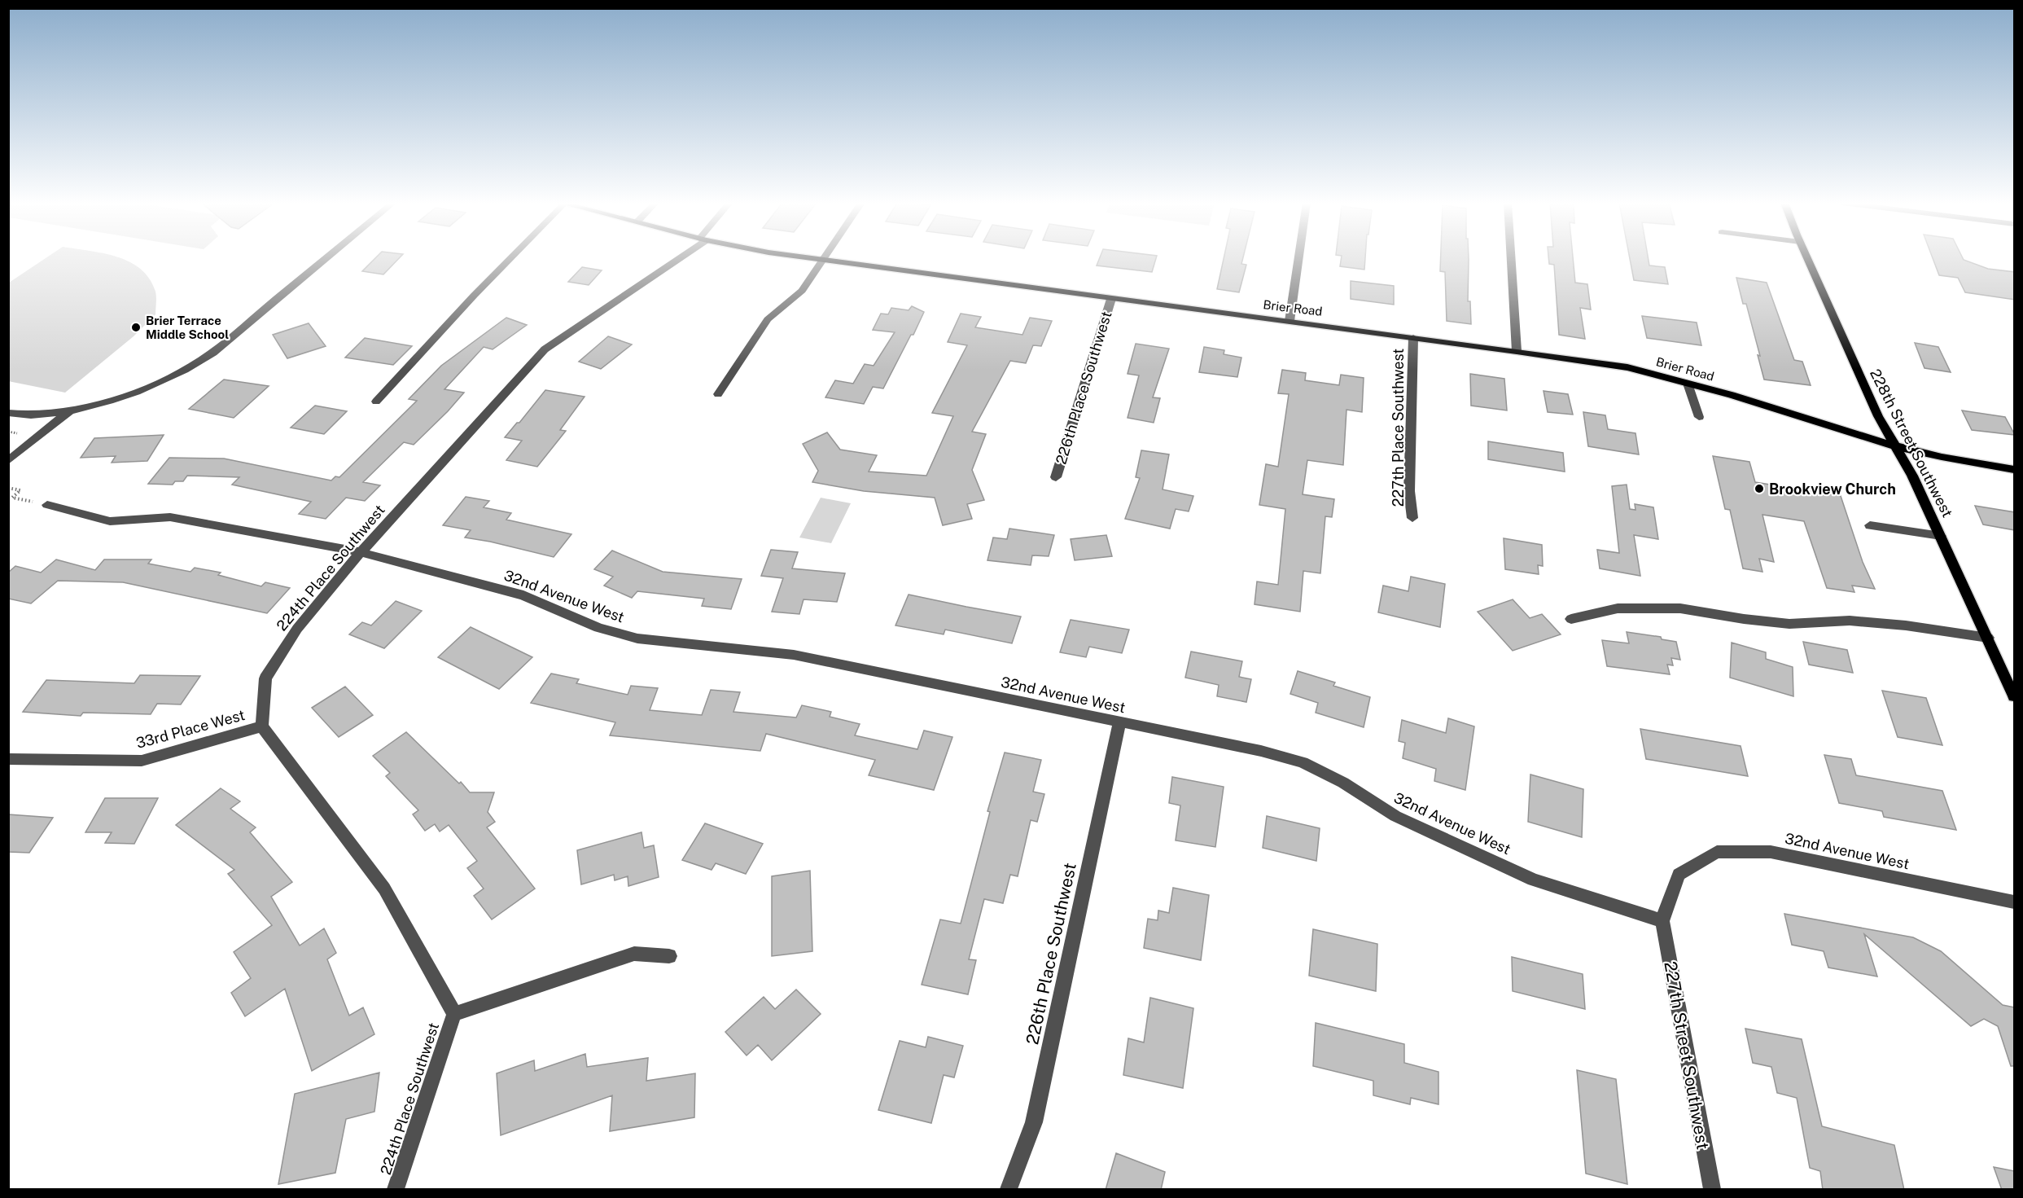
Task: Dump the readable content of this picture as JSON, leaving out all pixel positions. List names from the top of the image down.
{
  "streets": {
    "main road": ["Brier Road", "228th Street Southwest"],
    "street": [
      "226th Place Southwest",
      "227th Place Southwest",
      "224th Place Southwest",
      "32nd Avenue West",
      "33rd Place West",
      "227th Street Southwest"
    ]
  },
  "crossings": [
    ["Brier Road", "226th Place Southwest"],
    ["Brier Road", "227th Place Southwest"],
    ["Brier Road", "228th Street Southwest"],
    ["226th Place Southwest", "32nd Avenue West"],
    ["224th Place Southwest", "32nd Avenue West"],
    ["224th Place Southwest", "33rd Place West"],
    ["32nd Avenue West", "227th Street Southwest"]
  ],
  "places": ["Brier Terrace Middle School", "Brookview Church"]
}
